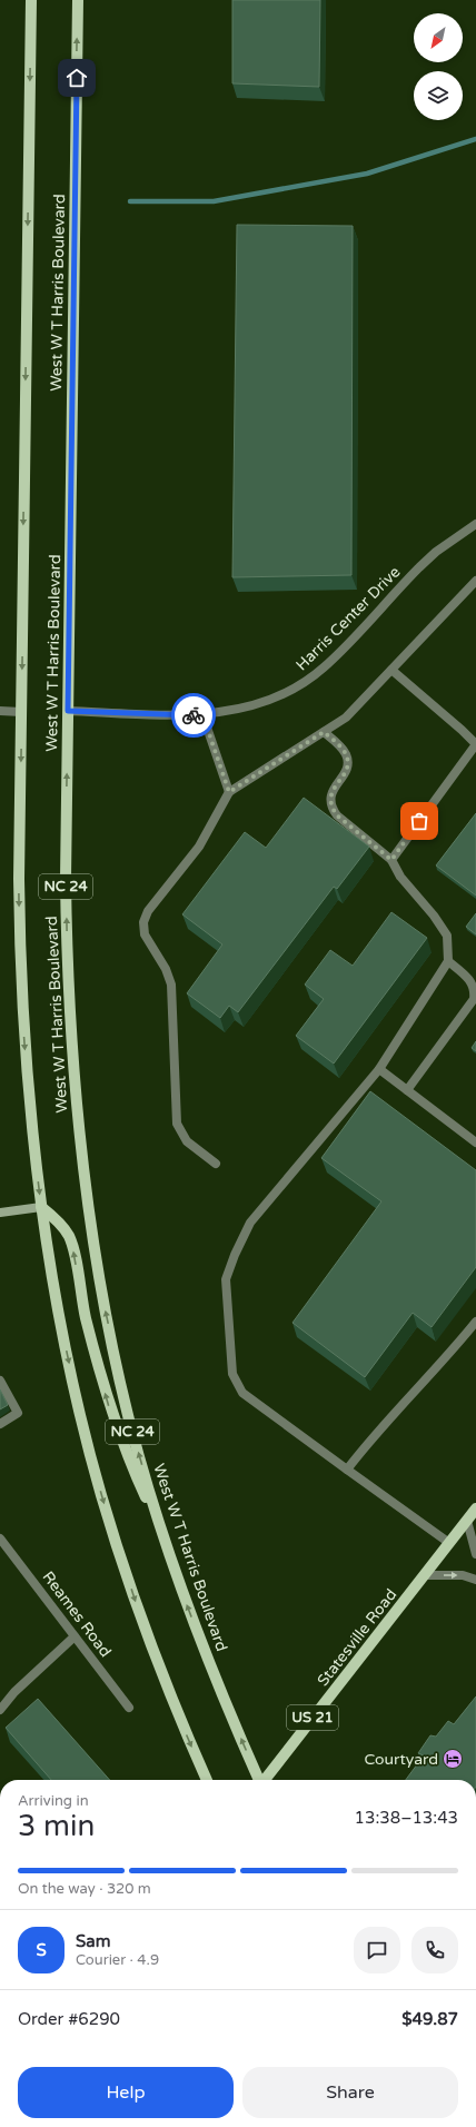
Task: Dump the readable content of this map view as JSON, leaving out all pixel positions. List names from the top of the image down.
{
  "streets": {
    "main road": [
      "West W T Harris Boulevard",
      "NC 24",
      "Statesville Road",
      "US 21"
    ],
    "street": ["Harris Center Drive", "Reames Road"]
  },
  "crossings": [
    ["West W T Harris Boulevard", "Harris Center Drive"]
  ],
  "places": {
    "hotel": ["Courtyard"]
  },
  "north": "bottom left",
  "page": {
    "heading": ["3 min", "Arriving in", "13:38–13:43"],
    "panel": [
      "Sam",
      "Courier · 4.9",
      "Order #6290",
      "$49.87"
    ],
    "bar": "On the way · 320 m",
    "round": "S",
    "buttons": ["Help", "Share"]
  }
}
